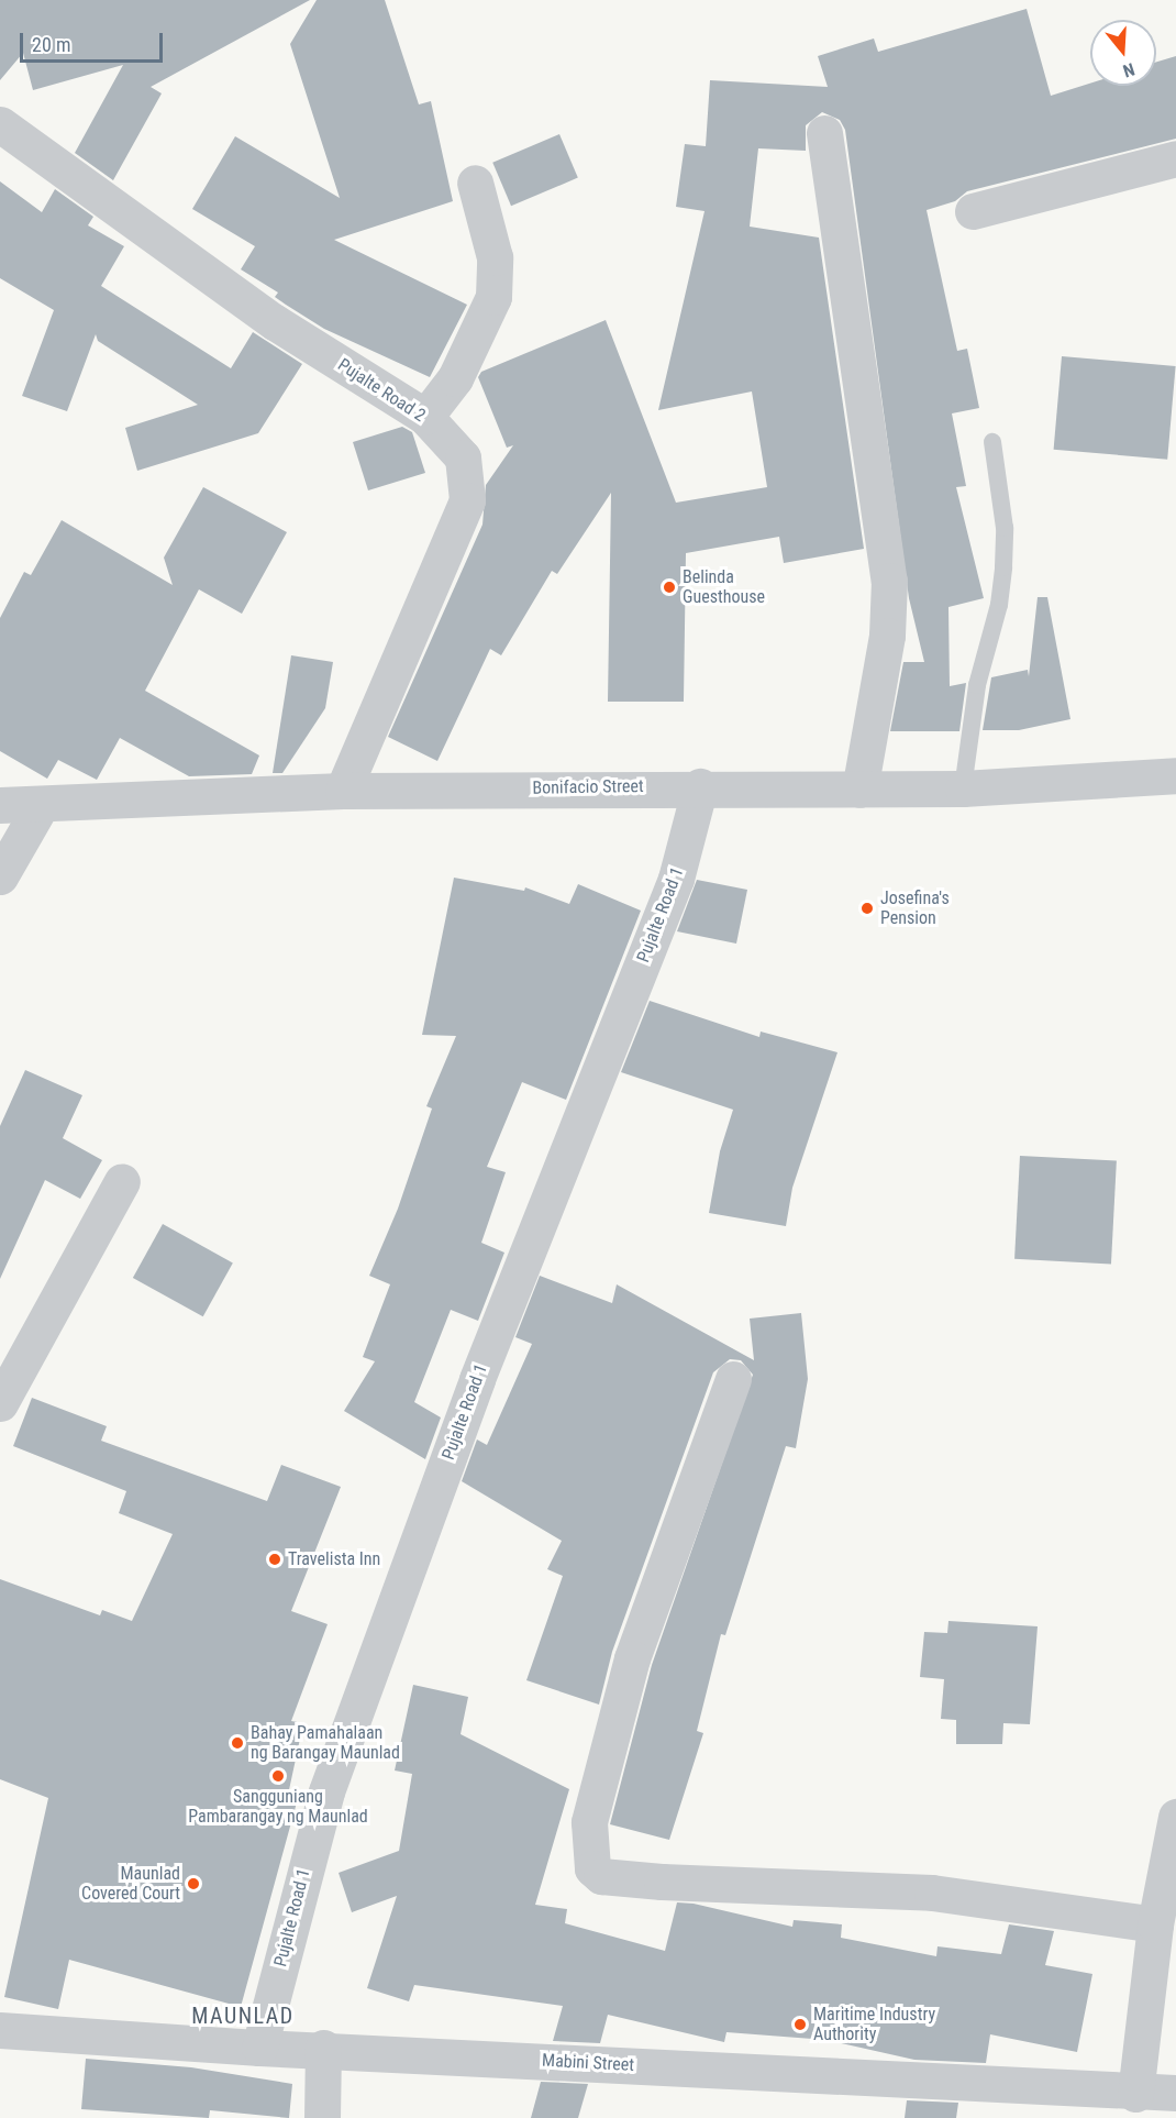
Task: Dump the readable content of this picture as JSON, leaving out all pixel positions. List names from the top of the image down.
{
  "streets": {
    "street": [
      "Pujalte Road 2",
      "Bonifacio Street",
      "Pujalte Road 1",
      "Mabini Street"
    ]
  },
  "crossings": [
    ["Pujalte Road 2", "Bonifacio Street"],
    ["Bonifacio Street", "Pujalte Road 1"],
    ["Pujalte Road 1", "Mabini Street"]
  ],
  "districts": ["MAUNLAD"],
  "places": [
    "Belinda Guesthouse",
    "Josefina's Pension",
    "Travelista Inn",
    "Bahay Pamahalaan ng Barangay Maunlad",
    "Sangguniang Pambarangay ng Maunlad",
    "Maunlad Covered Court",
    "Maritime Industry Authority"
  ],
  "scale_bar": "20 m",
  "north": "bottom"
}
